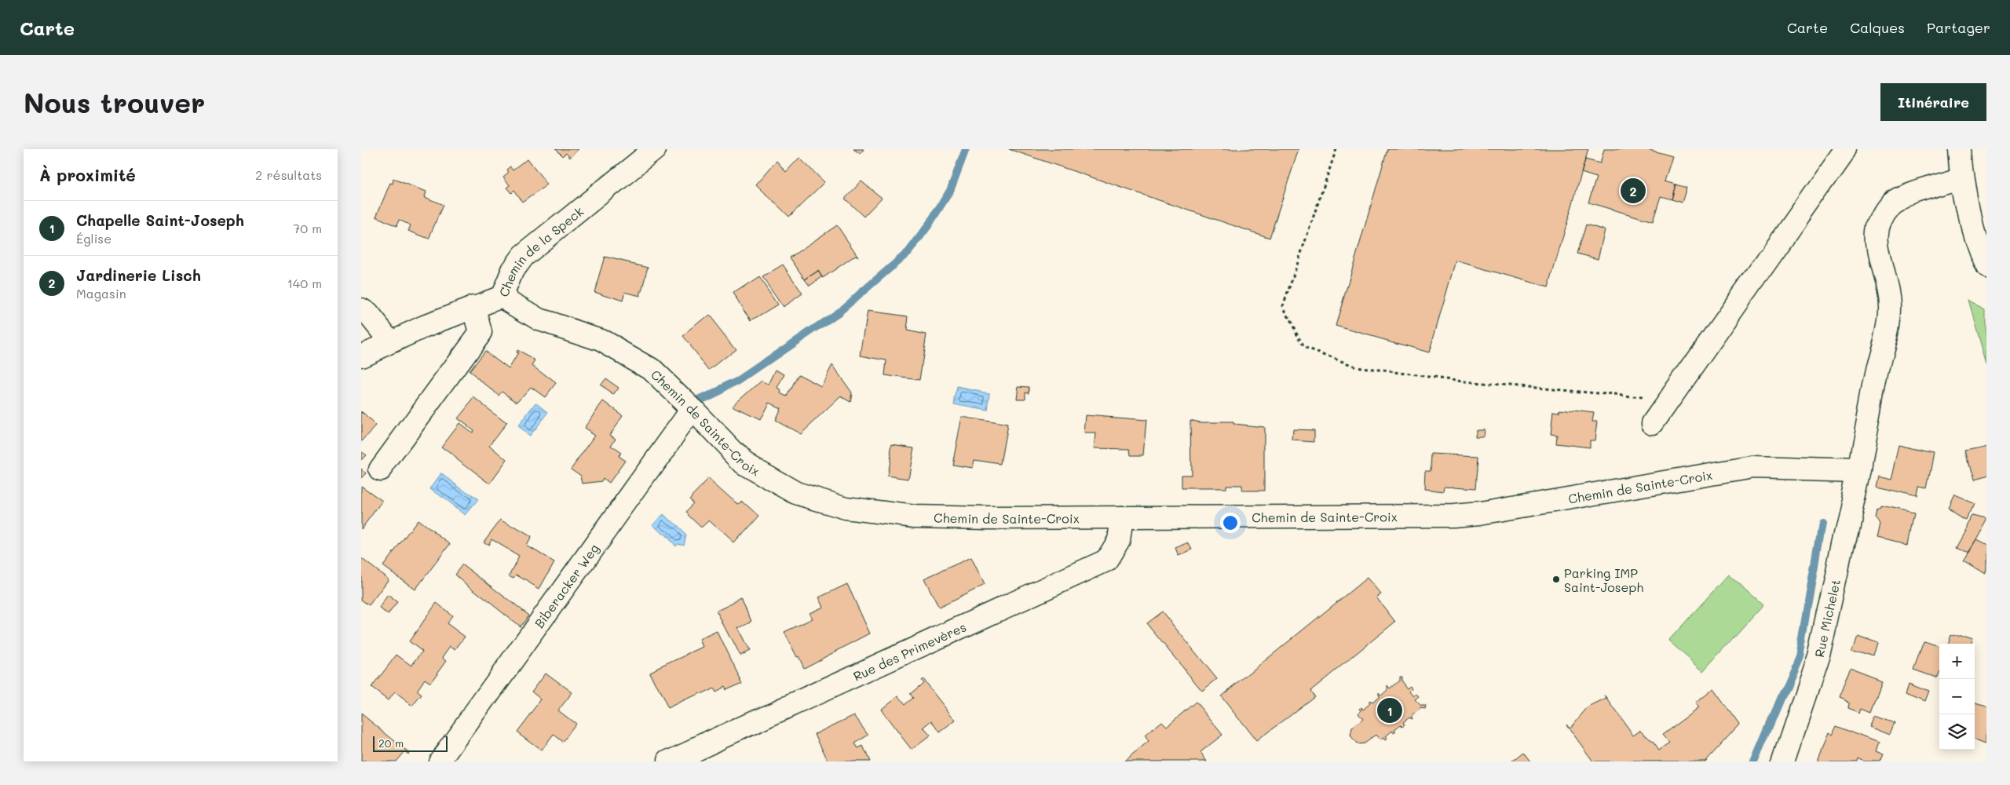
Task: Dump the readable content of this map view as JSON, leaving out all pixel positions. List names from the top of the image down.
{
  "streets": {
    "street": [
      "Chemin de la Speck",
      "Chemin de Sainte-Croix",
      "Biberacker Weg",
      "Rue Michelet",
      "Rue des Primevères"
    ]
  },
  "crossings": [
    ["Chemin de la Speck", "Chemin de Sainte-Croix"],
    ["Chemin de Sainte-Croix", "Biberacker Weg"],
    ["Chemin de Sainte-Croix", "Rue Michelet"],
    ["Chemin de Sainte-Croix", "Rue des Primevères"]
  ],
  "places": ["Parking IMP Saint-Joseph"],
  "scale_bar": "20 m",
  "page": {
    "header": "Carte",
    "nav": ["Carte", "Calques", "Partager"],
    "buttons": "Itinéraire",
    "title": "Nous trouver",
    "heading": ["À proximité", "2 résultats"],
    "pins": ["2", "1"],
    "list": [
      {
        "mark": "1",
        "name": "Chapelle Saint-Joseph",
        "note": "Église",
        "value": "70 m"
      },
      {
        "mark": "2",
        "name": "Jardinerie Lisch",
        "note": "Magasin",
        "value": "140 m"
      }
    ],
    "map_buttons": ["+", "−"],
    "scale": "20 m"
  }
}
